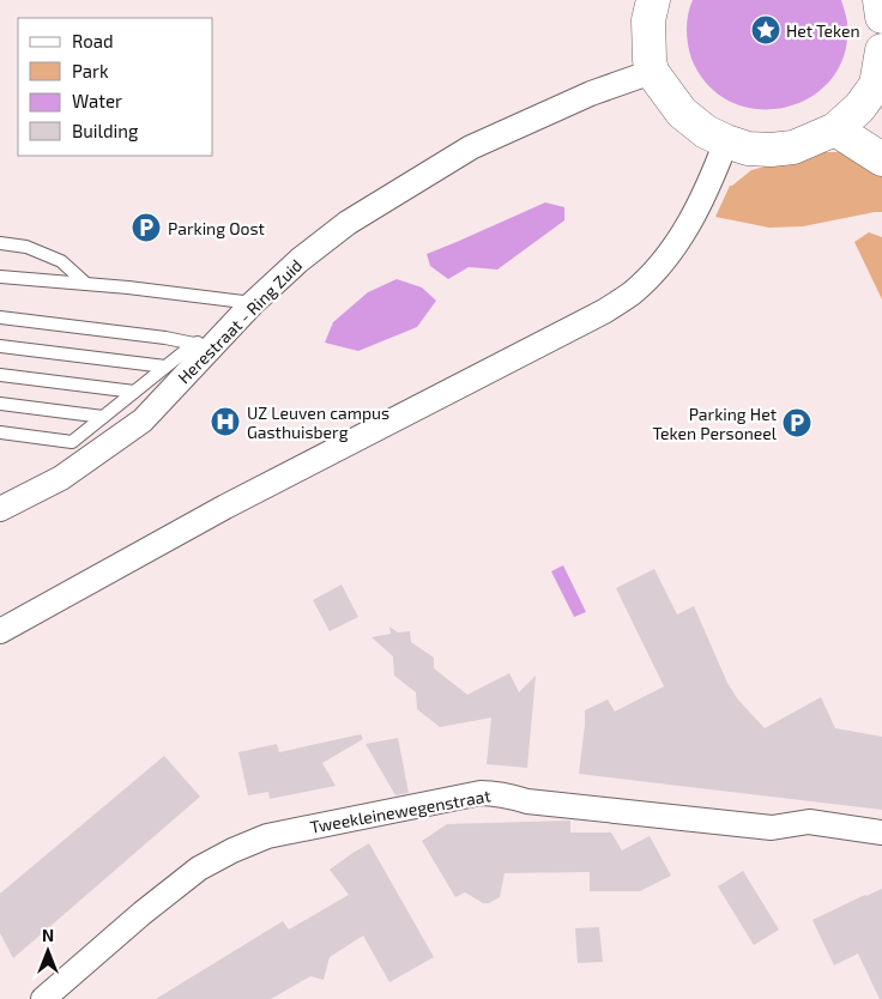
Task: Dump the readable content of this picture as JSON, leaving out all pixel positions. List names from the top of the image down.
{
  "streets": {
    "street": ["Herestraat - Ring Zuid", "Tweekleinewegenstraat"]
  },
  "places": {
    "place": ["Het Teken"],
    "parking": ["Parking Oost", "Parking Het Teken Personeel"],
    "hospital": ["UZ Leuven campus Gasthuisberg"]
  },
  "legend": [
    "Road",
    "Park",
    "Water",
    "Building"
  ],
  "north": "top"
}
